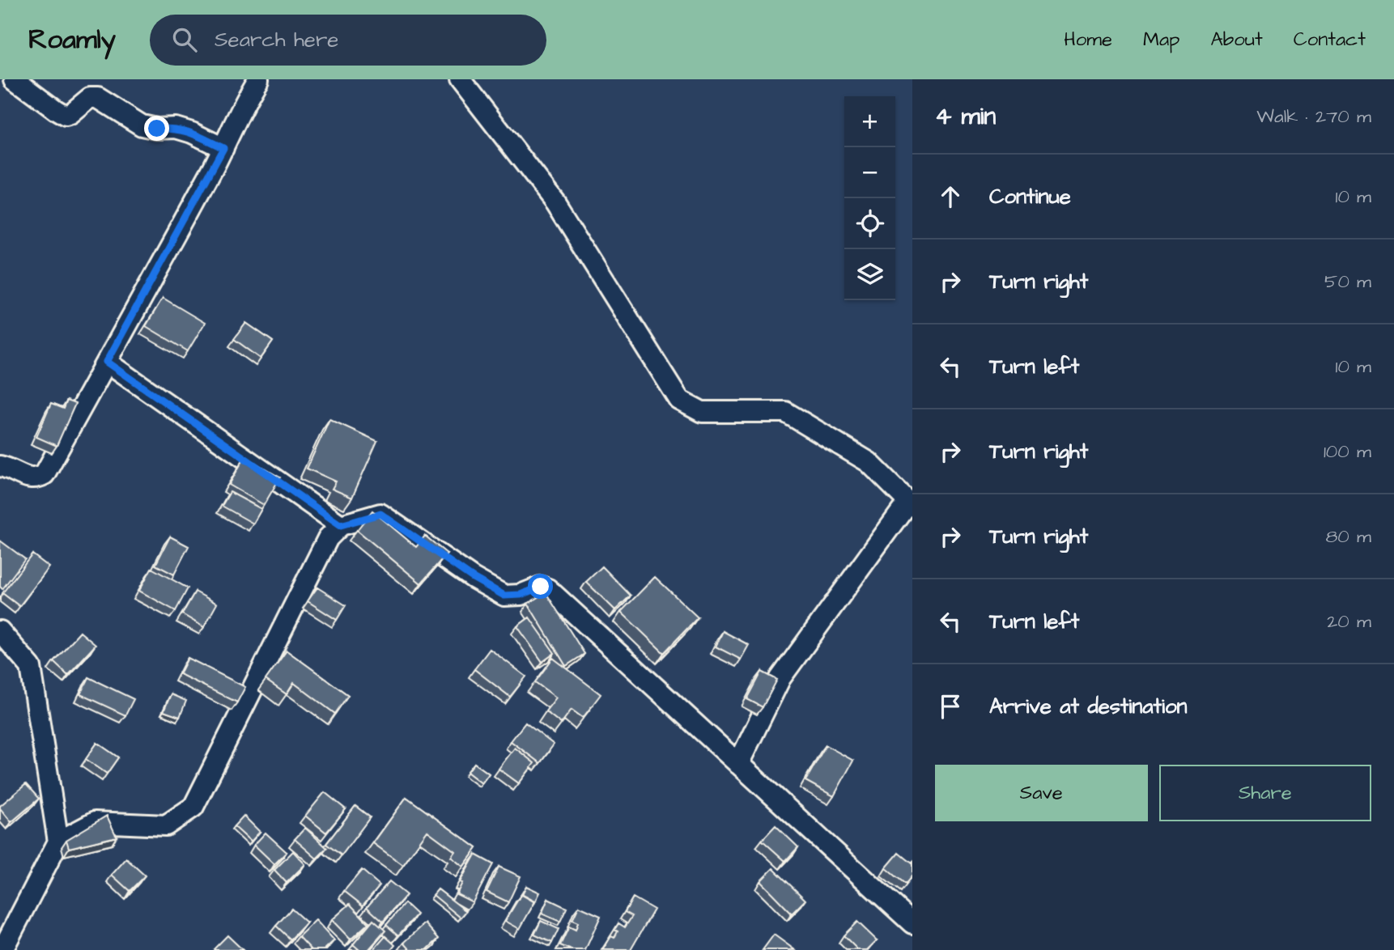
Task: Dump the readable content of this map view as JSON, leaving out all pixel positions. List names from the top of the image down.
{
  "page": {
    "header": "Roamly",
    "search": "Search here",
    "nav": [
      "Home",
      "Map",
      "About",
      "Contact"
    ],
    "heading": ["4 min", "Walk · 270 m"],
    "map_buttons": ["+", "−"],
    "list": [
      ["Continue", "10 m"],
      ["Turn right", "50 m"],
      ["Turn left", "10 m"],
      ["Turn right", "100 m"],
      ["Turn right", "80 m"],
      ["Turn left", "20 m"],
      "Arrive at destination"
    ],
    "buttons": ["Save", "Share"]
  }
}
